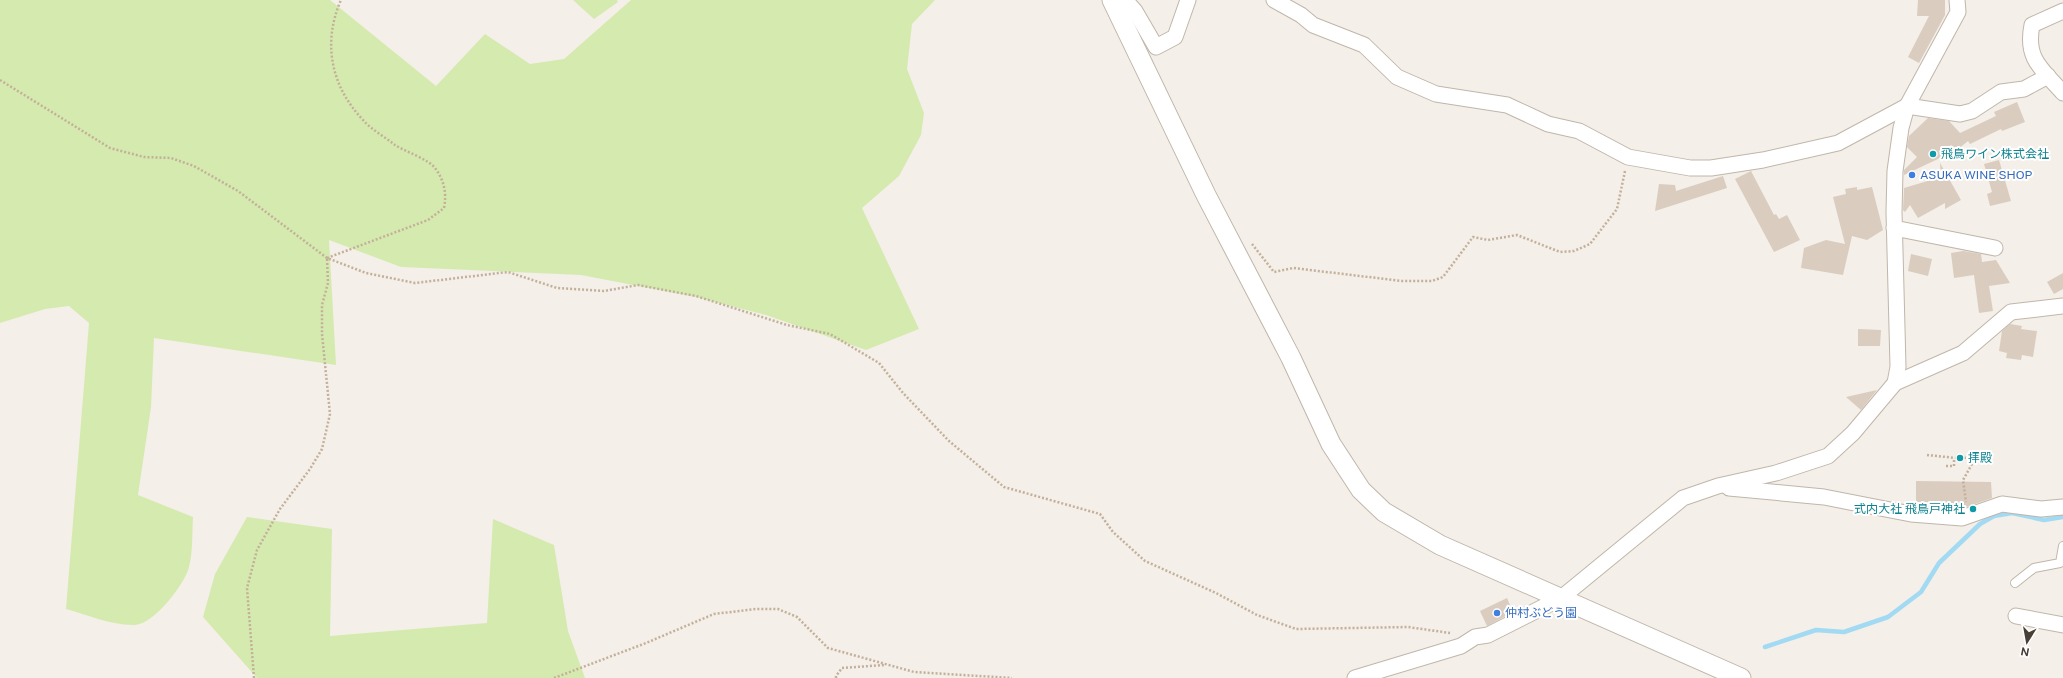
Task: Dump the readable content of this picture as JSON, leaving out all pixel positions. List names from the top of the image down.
{
  "places": [
    "飛鳥ワイン株式会社",
    "ASUKA WINE SHOP",
    "拝殿",
    "式内大社 飛鳥戸神社",
    "仲村ぶどう園"
  ],
  "north": "bottom"
}
